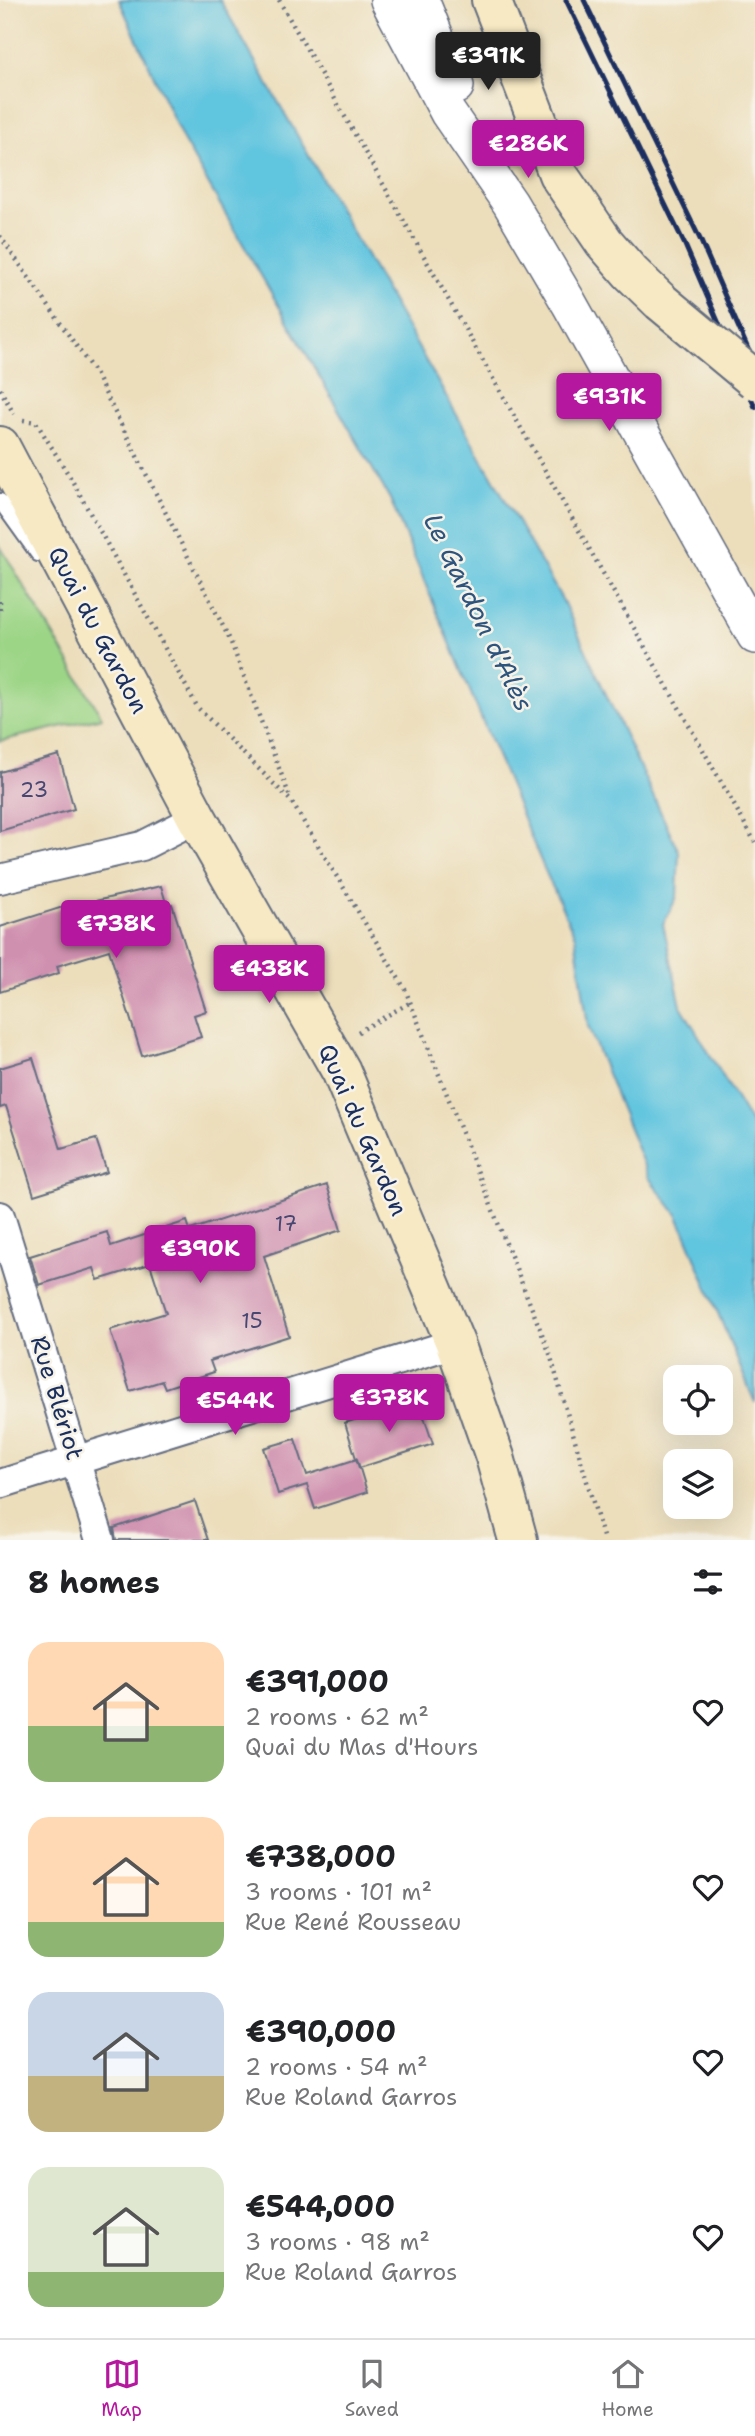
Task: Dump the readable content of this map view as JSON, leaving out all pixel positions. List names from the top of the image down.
{
  "streets": {
    "main road": ["Quai du Gardon"],
    "street": ["Rue Blériot"]
  },
  "water": ["Le Gardon d'Alès"],
  "house_numbers": ["23", "17", "15"],
  "page": {
    "price": [
      "€391K",
      "€286K",
      "€931K",
      "€738K",
      "€438K",
      "€390K",
      "€378K",
      "€544K"
    ],
    "heading": "8 homes",
    "list": [
      {
        "name": "€391,000",
        "note": "2 rooms · 62 m² · Quai du Mas d'Hours"
      },
      {
        "name": "€738,000",
        "note": "3 rooms · 101 m² · Rue René Rousseau"
      },
      {
        "name": "€390,000",
        "note": "2 rooms · 54 m² · Rue Roland Garros"
      },
      {
        "name": "€544,000",
        "note": "3 rooms · 98 m² · Rue Roland Garros"
      }
    ],
    "tabs": ["Map", "Saved", "Home"]
  }
}
